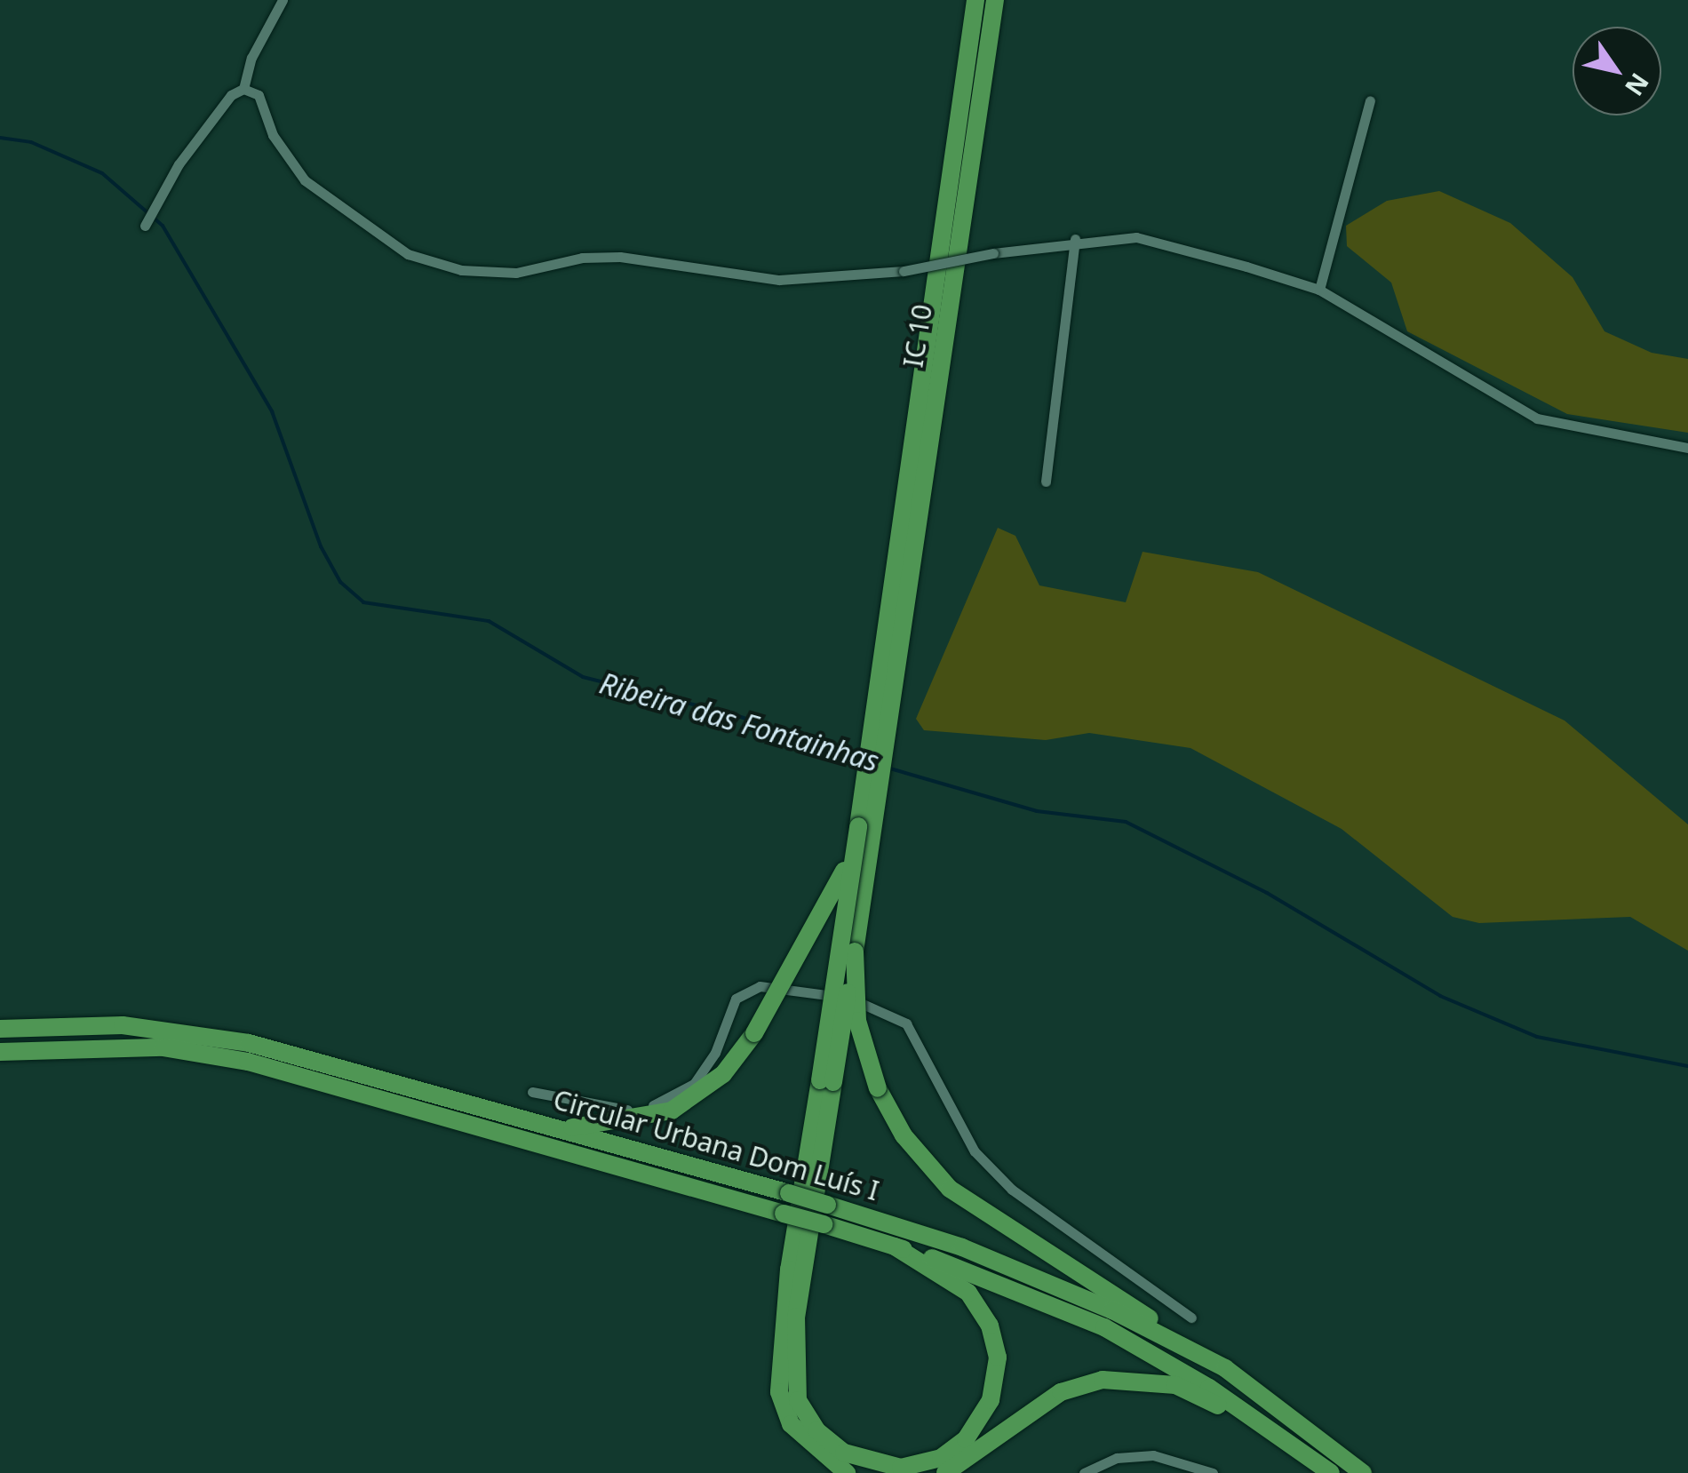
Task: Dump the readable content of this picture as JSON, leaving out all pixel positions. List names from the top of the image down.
{
  "streets": {
    "highway": ["IC 10", "Circular Urbana Dom Luís I"]
  },
  "crossings": [
    ["IC 10", "Circular Urbana Dom Luís I"]
  ],
  "water": ["Ribeira das Fontainhas"],
  "north": "bottom right"
}
